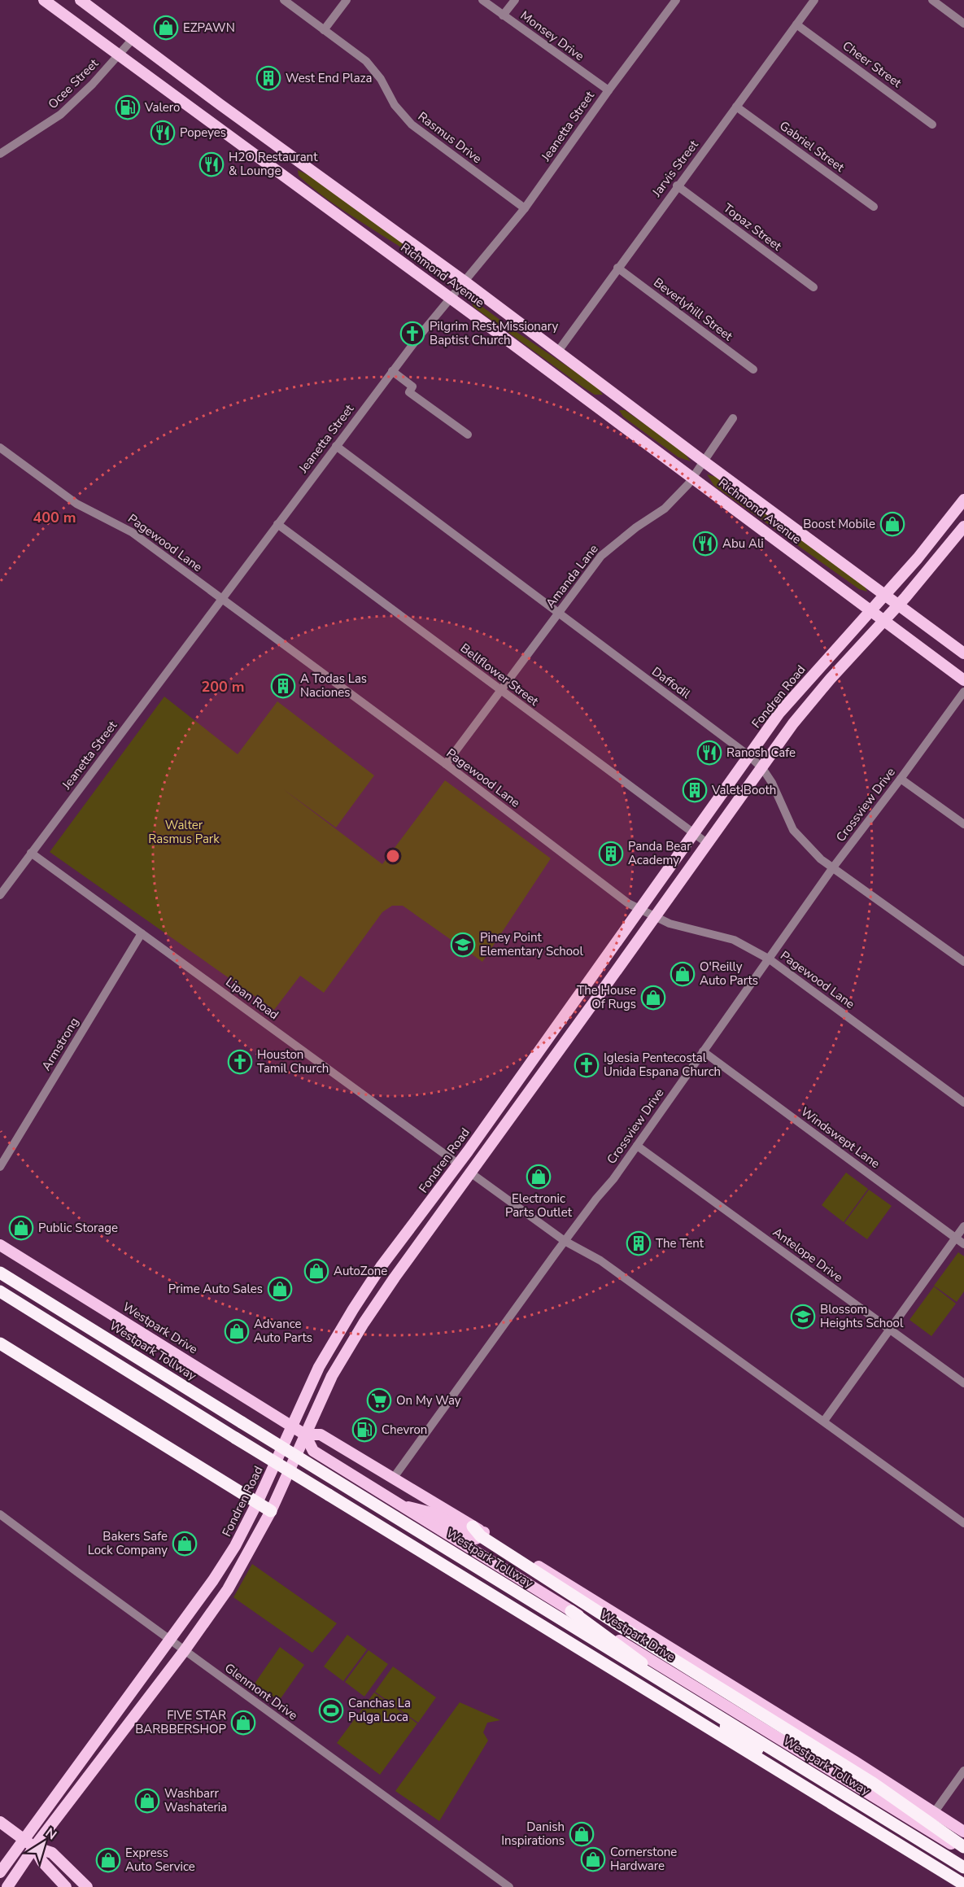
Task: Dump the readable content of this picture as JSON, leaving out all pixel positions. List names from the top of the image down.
{
  "streets": {
    "highway": ["Westpark Tollway"],
    "main road": ["Richmond Avenue", "Fondren Road", "Westpark Drive"],
    "street": [
      "Monsey Drive",
      "Cheer Street",
      "Ocee Street",
      "Jeanetta Street",
      "Rasmus Drive",
      "Gabriel Street",
      "Jarvis Street",
      "Topaz Street",
      "Beverlyhill Street",
      "Pagewood Lane",
      "Amanda Lane",
      "Bellflower Street",
      "Daffodil",
      "Crossview Drive",
      "Lipan Road",
      "Armstrong",
      "Windswept Lane",
      "Antelope Drive",
      "Glenmont Drive"
    ]
  },
  "crossings": [
    ["Monsey Drive", "Jeanetta Street"],
    ["Cheer Street", "Jarvis Street"],
    ["Ocee Street", "Richmond Avenue"],
    ["Jeanetta Street", "Rasmus Drive"],
    ["Jeanetta Street", "Richmond Avenue"],
    ["Jeanetta Street", "Pagewood Lane"],
    ["Jeanetta Street", "Bellflower Street"],
    ["Jeanetta Street", "Daffodil"],
    ["Jeanetta Street", "Lipan Road"],
    ["Gabriel Street", "Jarvis Street"],
    ["Jarvis Street", "Topaz Street"],
    ["Jarvis Street", "Richmond Avenue"],
    ["Jarvis Street", "Beverlyhill Street"],
    ["Richmond Avenue", "Amanda Lane"],
    ["Richmond Avenue", "Fondren Road"],
    ["Pagewood Lane", "Amanda Lane"],
    ["Pagewood Lane", "Fondren Road"],
    ["Pagewood Lane", "Crossview Drive"],
    ["Amanda Lane", "Bellflower Street"],
    ["Amanda Lane", "Daffodil"],
    ["Bellflower Street", "Fondren Road"],
    ["Daffodil", "Fondren Road"],
    ["Daffodil", "Crossview Drive"],
    ["Fondren Road", "Lipan Road"],
    ["Fondren Road", "Westpark Drive"],
    ["Fondren Road", "Glenmont Drive"],
    ["Crossview Drive", "Windswept Lane"],
    ["Crossview Drive", "Antelope Drive"],
    ["Crossview Drive", "Westpark Drive"],
    ["Lipan Road", "Armstrong"]
  ],
  "parks": ["Walter Rasmus Park"],
  "places": {
    "shop": [
      "EZPAWN",
      "Boost Mobile",
      "O'Reilly Auto Parts",
      "The House Of Rugs",
      "Electronic Parts Outlet",
      "Public Storage",
      "AutoZone",
      "Prime Auto Sales",
      "Advance Auto Parts",
      "Bakers Safe Lock Company",
      "FIVE STAR BARBBERSHOP",
      "Washbarr Washateria",
      "Danish Inspirations",
      "Cornerstone Hardware",
      "Express Auto Service"
    ],
    "building": [
      "West End Plaza",
      "A Todas Las Naciones",
      "Valet Booth",
      "Panda Bear Academy",
      "The Tent"
    ],
    "fuel station": ["Valero", "Chevron"],
    "restaurant": [
      "Popeyes",
      "H2O Restaurant & Lounge",
      "Abu Ali",
      "Ranosh Cafe"
    ],
    "church": ["Pilgrim Rest Missionary Baptist Church", "Houston Tamil Church", "Iglesia Pentecostal Unida Espana Church"],
    "school or university": ["Piney Point Elementary School", "Blossom Heights School"],
    "supermarket": ["On My Way"],
    "sports": ["Canchas La Pulga Loca"]
  },
  "north": "top right",
  "rings": ["400 m", "200 m"]
}
